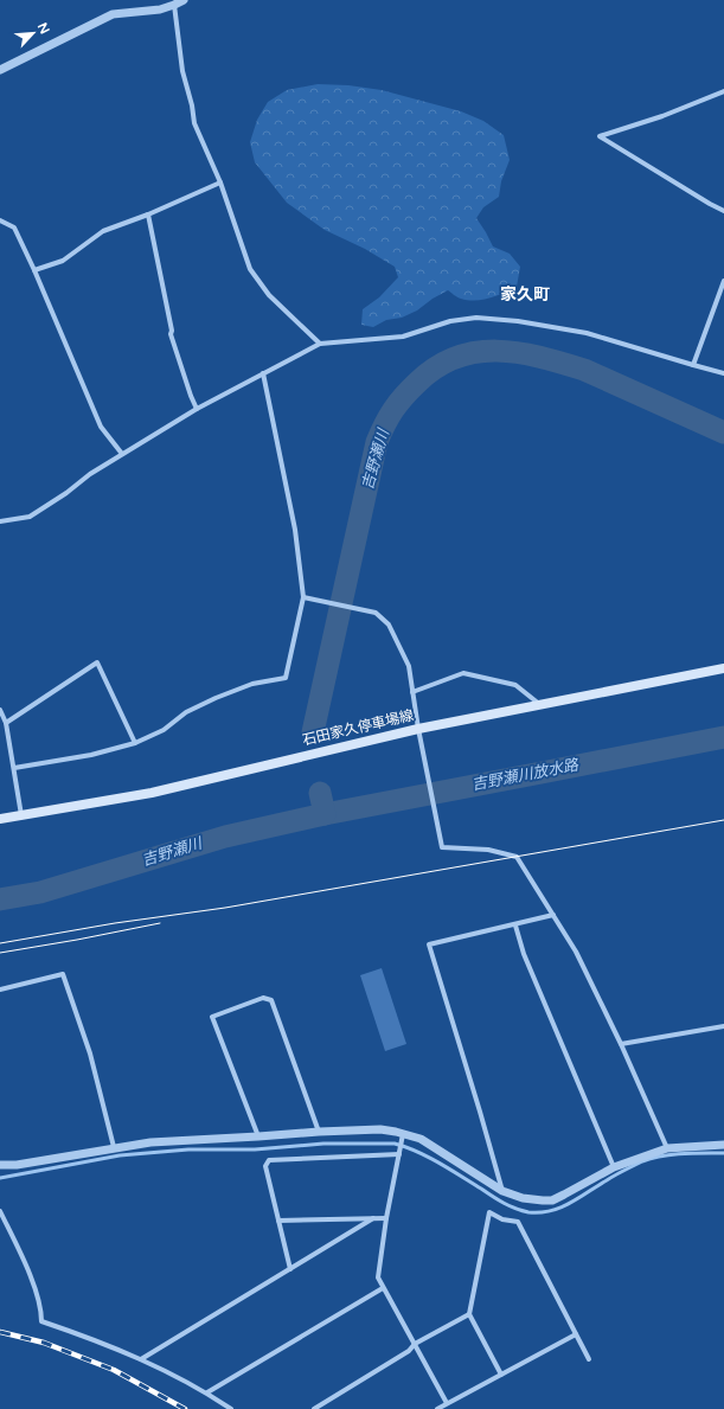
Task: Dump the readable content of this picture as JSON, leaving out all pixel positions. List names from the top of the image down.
{
  "streets": {
    "main road": ["石田家久停車場線"]
  },
  "districts": ["家久町"],
  "water": ["吉野瀬川", "吉野瀬川放水路"],
  "north": "top right"
}
